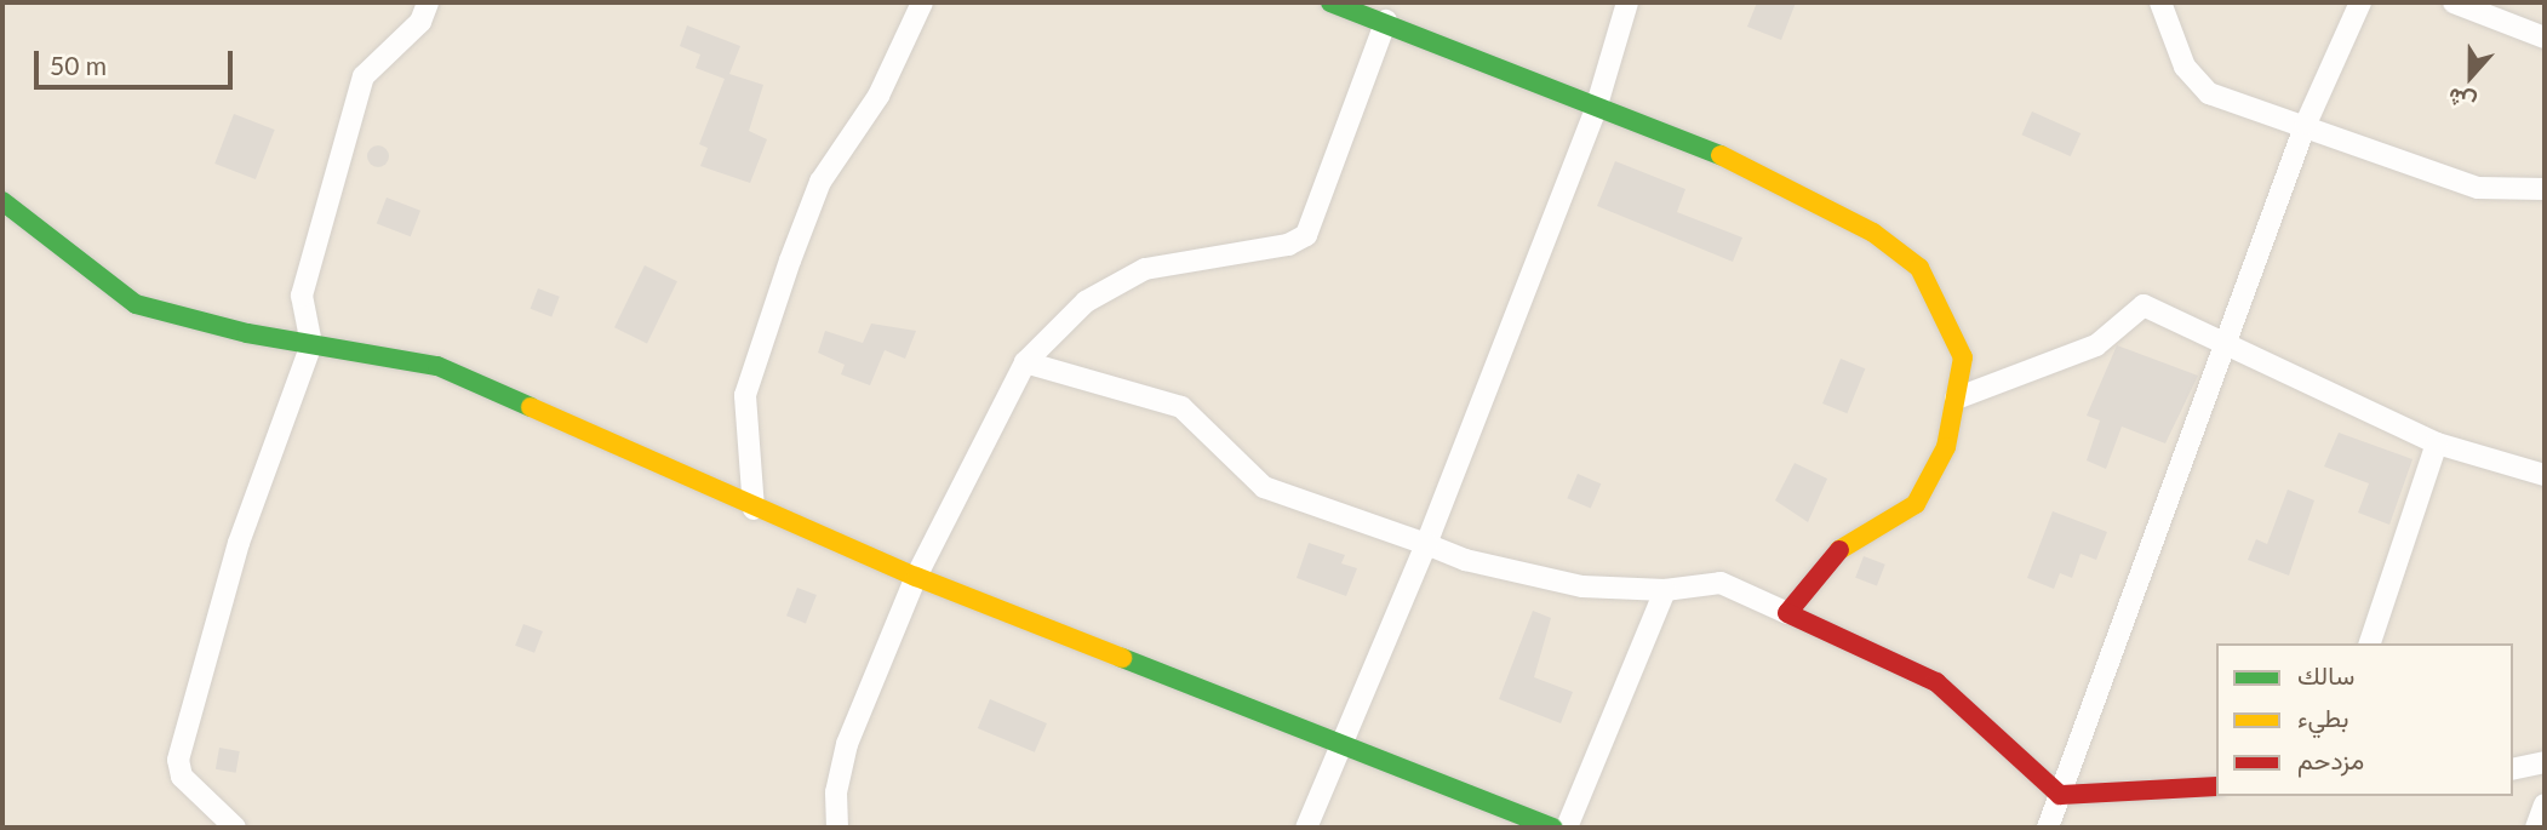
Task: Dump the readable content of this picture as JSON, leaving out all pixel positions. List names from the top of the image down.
{
  "legend": ["سالك", "بطيء", "مزدحم"],
  "scale_bar": "50 m",
  "north": "bottom"
}
